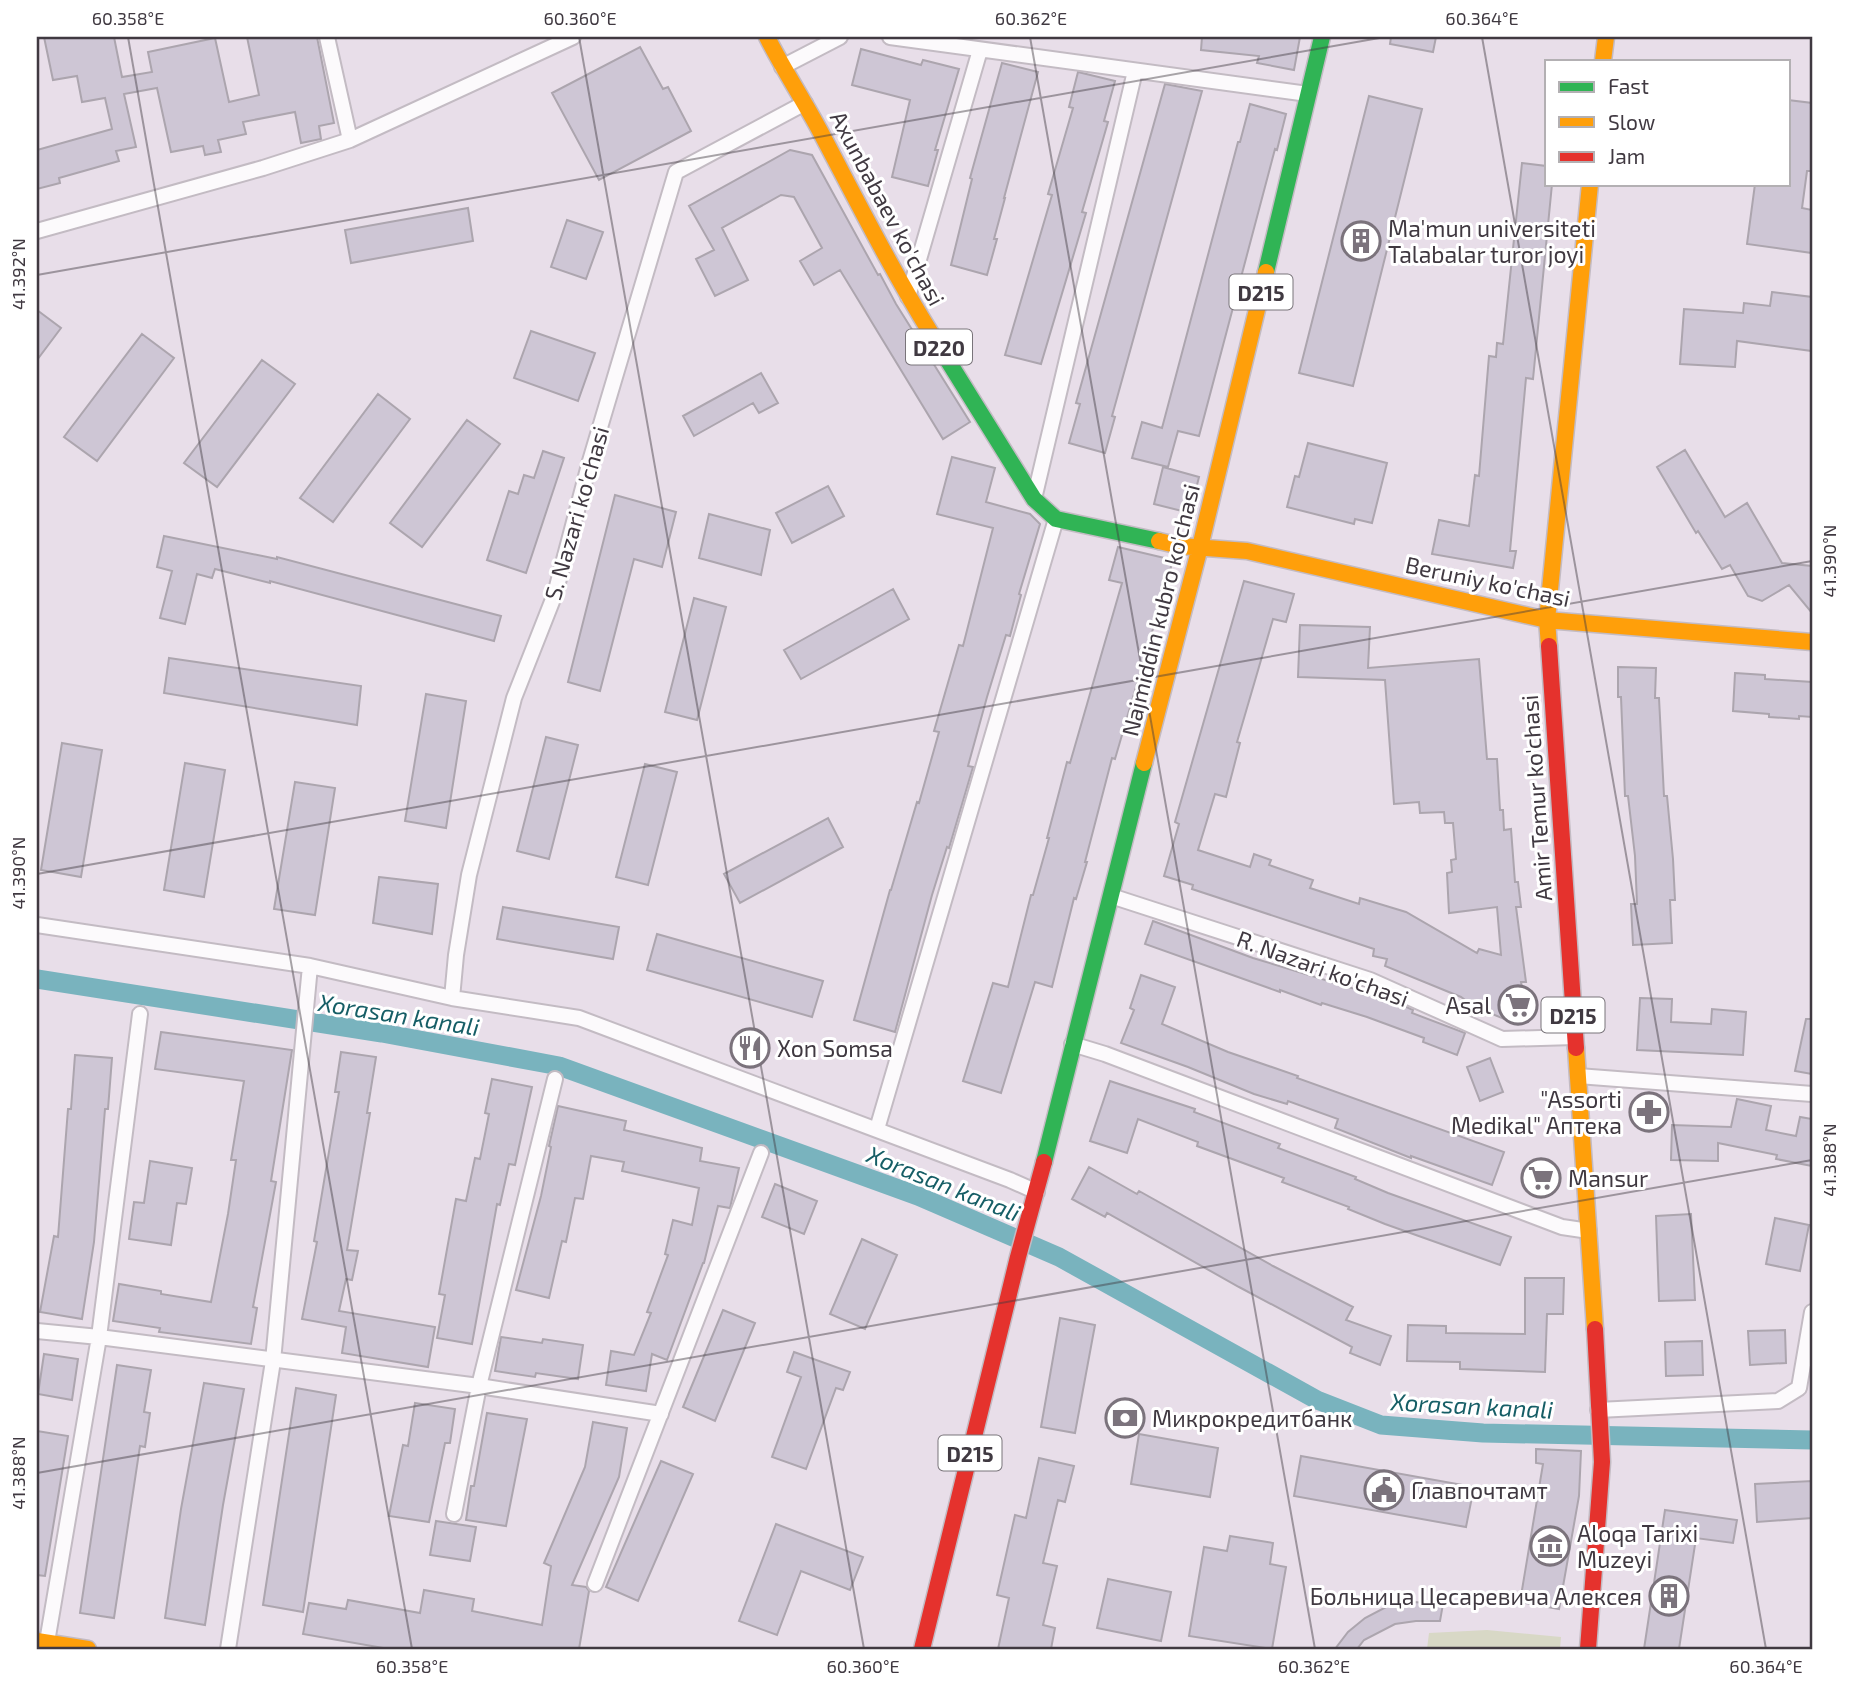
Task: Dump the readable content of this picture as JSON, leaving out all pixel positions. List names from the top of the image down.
{
  "streets": {
    "main road": [
      "Axunbabaev ko'chasi",
      "D215",
      "D220",
      "Beruniy ko'chasi",
      "Najmiddin kubro ko'chasi",
      "Amir Temur ko'chasi"
    ],
    "street": ["S. Nazari ko'chasi", "R. Nazari ko'chasi"]
  },
  "crossings": [
    ["Axunbabaev ko'chasi", "S. Nazari ko'chasi"],
    ["Axunbabaev ko'chasi", "Beruniy ko'chasi"],
    ["Axunbabaev ko'chasi", "Najmiddin kubro ko'chasi"],
    ["D215", "Najmiddin kubro ko'chasi"],
    ["D215", "Amir Temur ko'chasi"],
    ["Beruniy ko'chasi", "Najmiddin kubro ko'chasi"],
    ["Beruniy ko'chasi", "Amir Temur ko'chasi"],
    ["Najmiddin kubro ko'chasi", "R. Nazari ko'chasi"],
    ["Amir Temur ko'chasi", "R. Nazari ko'chasi"]
  ],
  "water": ["Xorasan kanali"],
  "places": {
    "building": ["Ma'mun universiteti Talabalar turor joyi", "Больница Цесаревича Алексея"],
    "supermarket": ["Asal", "Mansur"],
    "restaurant": ["Xon Somsa"],
    "pharmacy": ["\"Assorti Medikal\" Аптека"],
    "bank": ["Микрокредитбанк"],
    "public building": ["Главпочтамт"],
    "museum": ["Aloqa Tarixi Muzeyi"]
  },
  "legend": ["Fast", "Slow", "Jam"],
  "coordinates": [
    "60.358°E",
    "60.360°E",
    "60.362°E",
    "60.364°E",
    "41.392°N",
    "41.390°N",
    "41.388°N"
  ]
}
